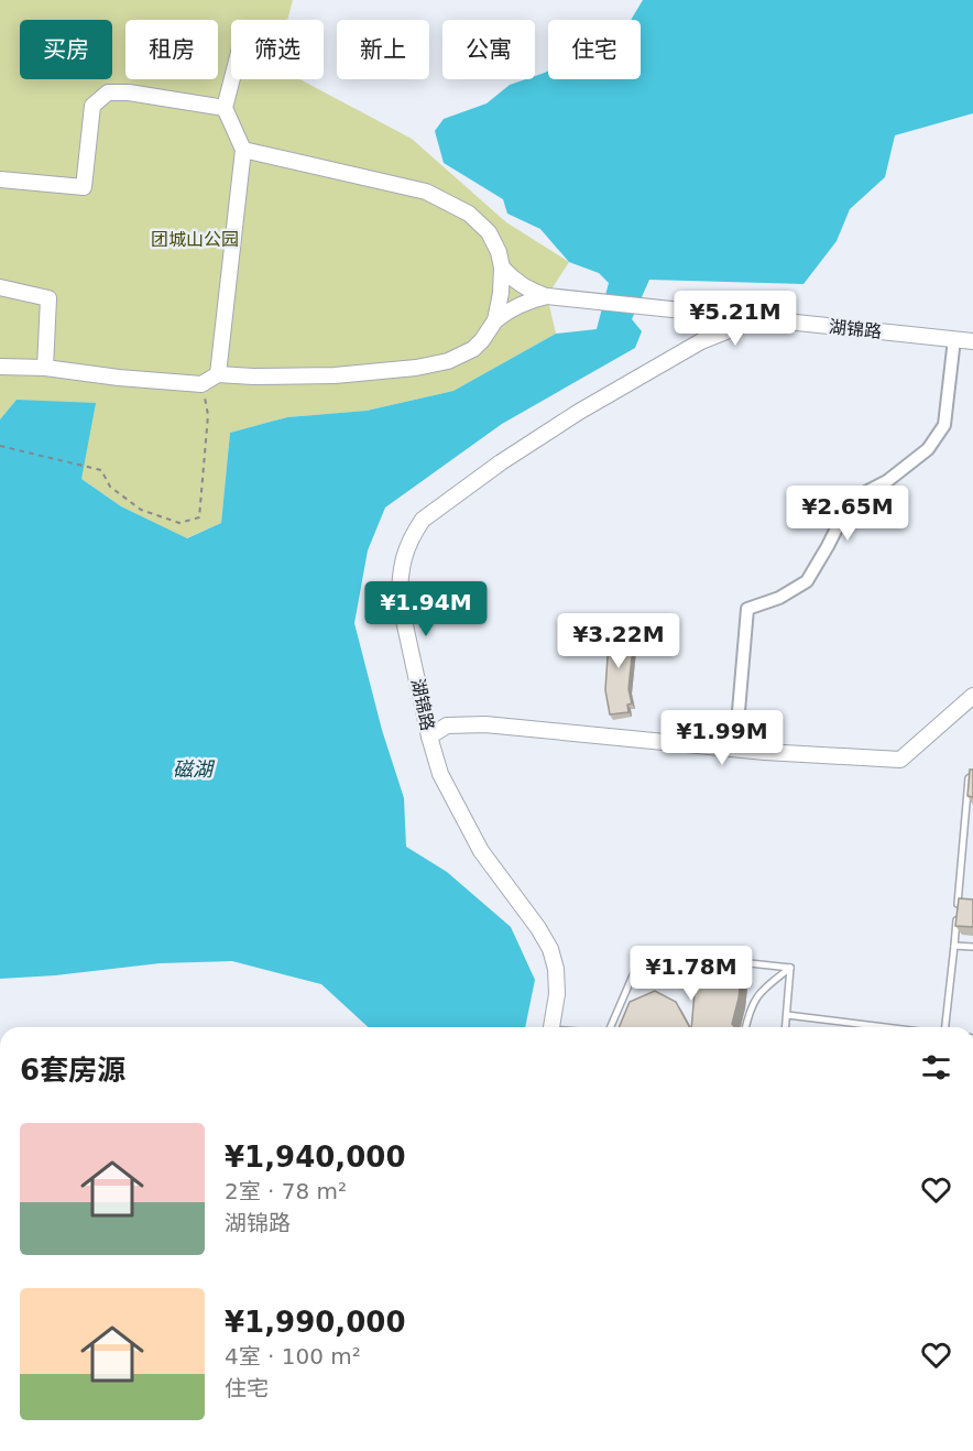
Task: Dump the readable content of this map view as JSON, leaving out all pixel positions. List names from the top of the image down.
{
  "streets": {
    "street": ["湖锦路"]
  },
  "water": ["磁湖"],
  "parks": ["团城山公园"],
  "page": {
    "chip": [
      "买房",
      "租房",
      "筛选",
      "新上",
      "公寓",
      "住宅"
    ],
    "price": [
      "¥5.21M",
      "¥2.65M",
      "¥1.94M",
      "¥3.22M",
      "¥1.99M",
      "¥1.78M"
    ],
    "heading": "6套房源",
    "list": [
      {
        "name": "¥1,940,000",
        "note": "2室 · 78 m² · 湖锦路"
      },
      {
        "name": "¥1,990,000",
        "note": "4室 · 100 m² · 住宅"
      }
    ]
  }
}
